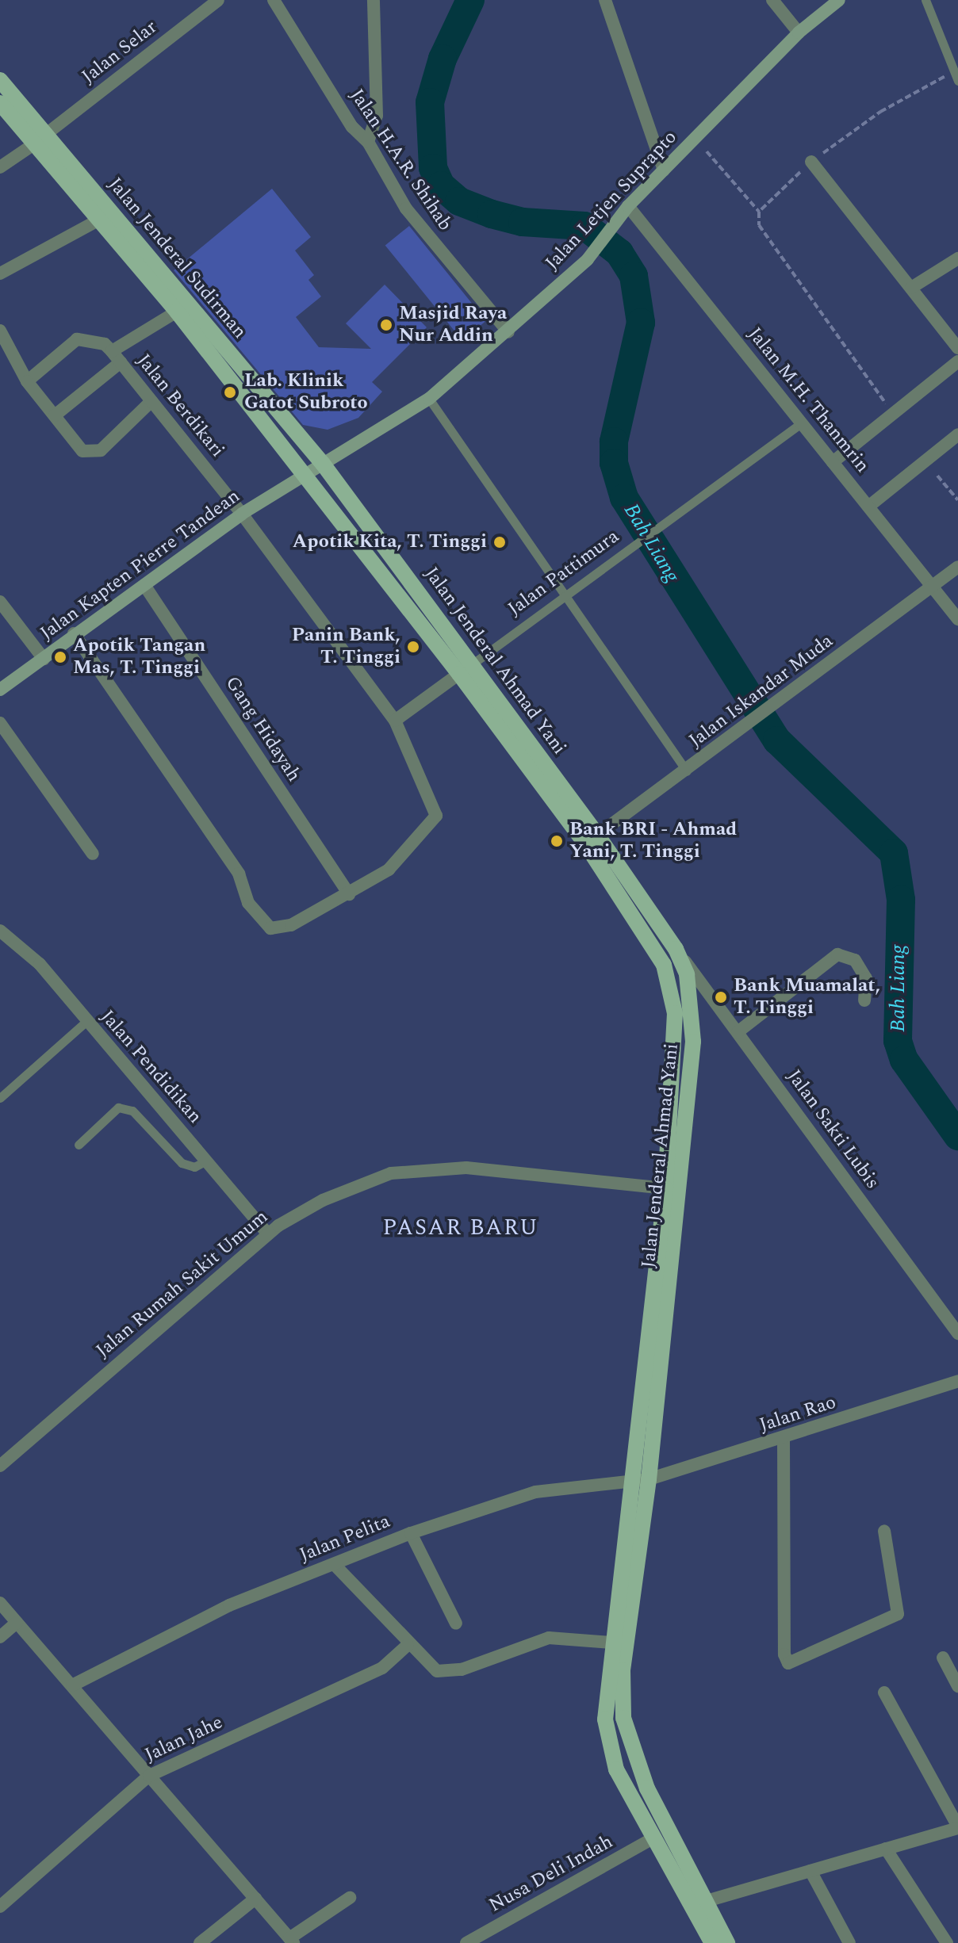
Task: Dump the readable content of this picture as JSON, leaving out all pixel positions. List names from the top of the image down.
{
  "streets": {
    "main road": [
      "Jalan Letjen Suprapto",
      "Jalan Jenderal Sudirman",
      "Jalan Kapten Pierre Tandean",
      "Jalan Jenderal Ahmad Yani"
    ],
    "street": [
      "Jalan Selar",
      "Jalan H.A.R. Shihab",
      "Jalan M.H. Thanmrin",
      "Jalan Berdikari",
      "Jalan Pattimura",
      "Jalan Iskandar Muda",
      "Gang Hidayah",
      "Jalan Pendidikan",
      "Jalan Sakti Lubis",
      "Jalan Rumah Sakit Umum",
      "Jalan Rao",
      "Jalan Pelita",
      "Jalan Jahe",
      "Nusa Deli Indah"
    ]
  },
  "crossings": [
    ["Jalan Selar", "Jalan Jenderal Sudirman"],
    ["Jalan H.A.R. Shihab", "Jalan Letjen Suprapto"],
    ["Jalan Letjen Suprapto", "Jalan Jenderal Sudirman"],
    ["Jalan Letjen Suprapto", "Jalan M.H. Thanmrin"],
    ["Jalan Letjen Suprapto", "Jalan Kapten Pierre Tandean"],
    ["Jalan Letjen Suprapto", "Jalan Jenderal Ahmad Yani"],
    ["Jalan Jenderal Sudirman", "Jalan Berdikari"],
    ["Jalan Jenderal Sudirman", "Jalan Kapten Pierre Tandean"],
    ["Jalan Jenderal Sudirman", "Jalan Jenderal Ahmad Yani"],
    ["Jalan M.H. Thanmrin", "Jalan Pattimura"],
    ["Jalan M.H. Thanmrin", "Jalan Iskandar Muda"],
    ["Jalan Berdikari", "Jalan Kapten Pierre Tandean"],
    ["Jalan Kapten Pierre Tandean", "Jalan Jenderal Ahmad Yani"],
    ["Jalan Kapten Pierre Tandean", "Gang Hidayah"],
    ["Jalan Pattimura", "Jalan Jenderal Ahmad Yani"],
    ["Jalan Jenderal Ahmad Yani", "Jalan Iskandar Muda"],
    ["Jalan Jenderal Ahmad Yani", "Jalan Sakti Lubis"],
    ["Jalan Jenderal Ahmad Yani", "Jalan Rumah Sakit Umum"],
    ["Jalan Jenderal Ahmad Yani", "Jalan Rao"],
    ["Jalan Jenderal Ahmad Yani", "Jalan Pelita"],
    ["Jalan Jenderal Ahmad Yani", "Nusa Deli Indah"],
    ["Jalan Pendidikan", "Jalan Rumah Sakit Umum"],
    ["Jalan Rao", "Jalan Pelita"]
  ],
  "districts": ["PASAR BARU"],
  "water": ["Bah Liang"],
  "places": [
    "Masjid Raya Nur Addin",
    "Lab. Klinik Gatot Subroto",
    "Apotik Kita, T. Tinggi",
    "Panin Bank, T. Tinggi",
    "Apotik Tangan Mas, T. Tinggi",
    "Bank BRI - Ahmad Yani, T. Tinggi",
    "Bank Muamalat, T. Tinggi"
  ]
}
